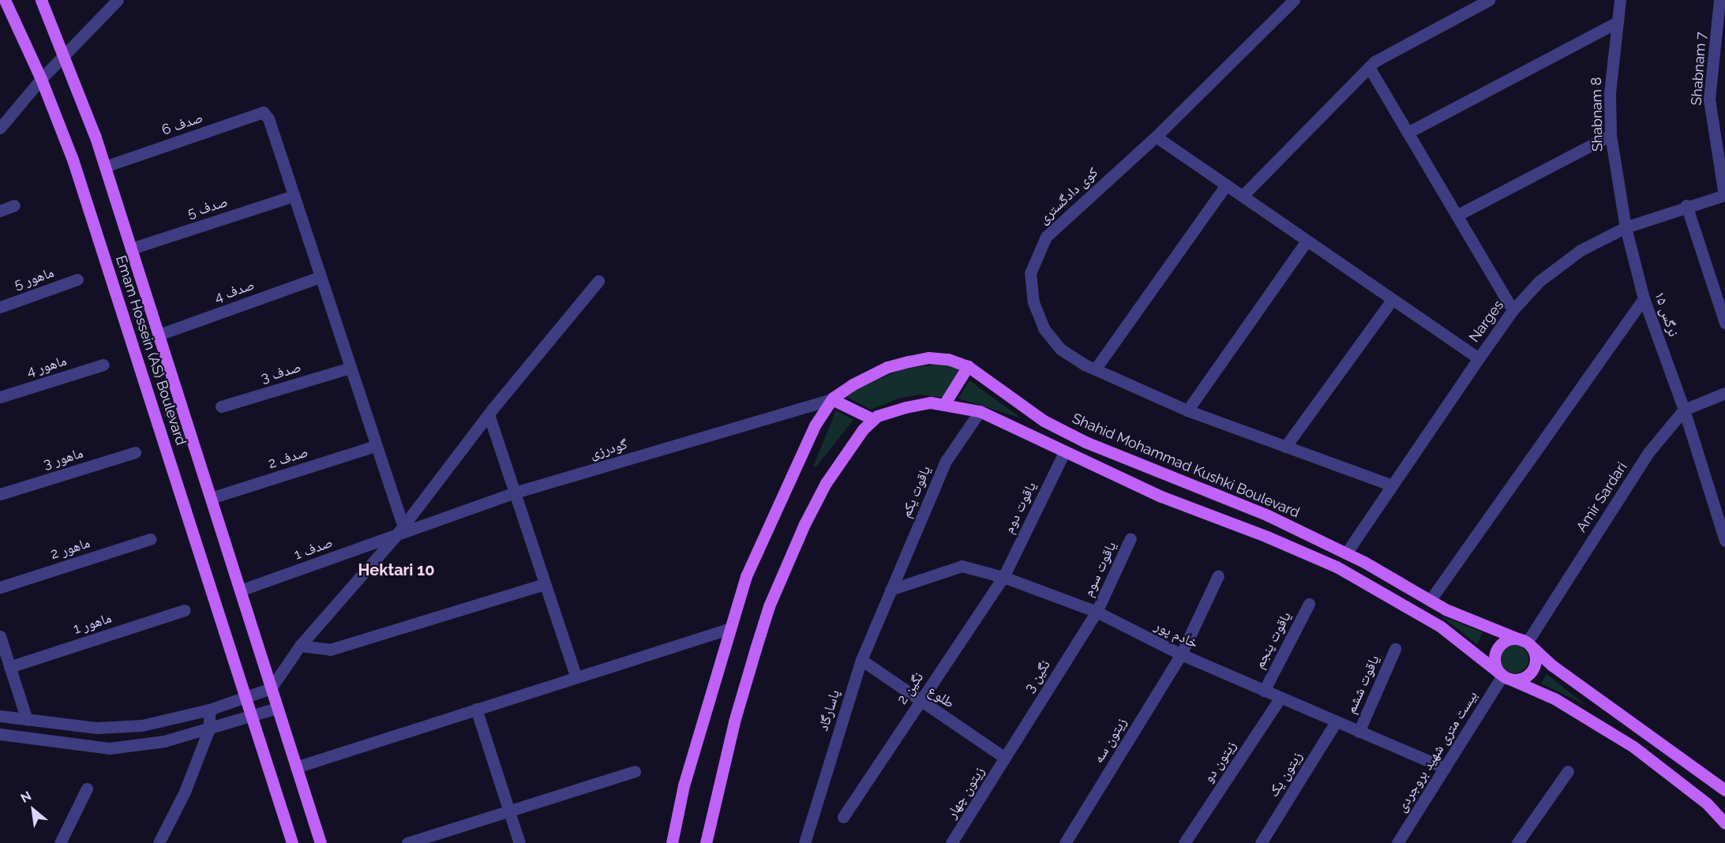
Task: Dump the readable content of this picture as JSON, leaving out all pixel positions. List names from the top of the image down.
{
  "streets": {
    "main road": ["Emam Hossein (AS) Boulevard", "Shahid Mohammad Kushki Boulevard"],
    "street": [
      "Shabnam 7",
      "Shabnam 8",
      "صدف 6",
      "کوی دادگستری",
      "صدف 5",
      "ماهور 5",
      "صدف 4",
      "نرگس ۱۵",
      "Narges",
      "ماهور 4",
      "صدف 3",
      "گودرزی",
      "صدف 2",
      "ماهور 3",
      "یاقوت یکم",
      "Amir Sardari",
      "یاقوت دوم",
      "ماهور 2",
      "صدف 1",
      "یاقوت سوم",
      "ماهور 1",
      "خادم پور",
      "یاقوت پنجم",
      "نگین 3",
      "یاقوت ششم",
      "نگین 2",
      "طلوع",
      "پاسارگاد",
      "زیتون سه",
      "بیست متری شهید بروجردی",
      "زیتون دو",
      "زیتون یک",
      "زیتون چهار"
    ]
  },
  "crossings": [
    ["Shabnam 7", "Narges"],
    ["Shabnam 8", "نرگس ۱۵"],
    ["Shabnam 8", "Narges"],
    ["صدف 6", "صدف 5"],
    ["صدف 6", "Emam Hossein (AS) Boulevard"],
    ["کوی دادگستری", "Narges"],
    ["صدف 5", "Emam Hossein (AS) Boulevard"],
    ["صدف 4", "Emam Hossein (AS) Boulevard"],
    ["نرگس ۱۵", "Narges"],
    ["نرگس ۱۵", "Amir Sardari"],
    ["Narges", "Shahid Mohammad Kushki Boulevard"],
    ["Emam Hossein (AS) Boulevard", "صدف 2"],
    ["Emam Hossein (AS) Boulevard", "صدف 1"],
    ["گودرزی", "Shahid Mohammad Kushki Boulevard"],
    ["گودرزی", "صدف 1"],
    ["Shahid Mohammad Kushki Boulevard", "Amir Sardari"],
    ["Shahid Mohammad Kushki Boulevard", "بیست متری شهید بروجردی"],
    ["یاقوت یکم", "خادم پور"],
    ["یاقوت یکم", "پاسارگاد"],
    ["Amir Sardari", "بیست متری شهید بروجردی"],
    ["یاقوت دوم", "خادم پور"],
    ["یاقوت دوم", "نگین 2"],
    ["یاقوت سوم", "خادم پور"],
    ["یاقوت سوم", "نگین 3"],
    ["خادم پور", "یاقوت پنجم"],
    ["خادم پور", "نگین 3"],
    ["خادم پور", "یاقوت ششم"],
    ["خادم پور", "نگین 2"],
    ["خادم پور", "پاسارگاد"],
    ["خادم پور", "زیتون سه"],
    ["خادم پور", "بیست متری شهید بروجردی"],
    ["خادم پور", "زیتون دو"],
    ["خادم پور", "زیتون یک"],
    ["نگین 3", "طلوع"],
    ["نگین 3", "زیتون چهار"],
    ["نگین 2", "طلوع"],
    ["طلوع", "پاسارگاد"],
    ["طلوع", "زیتون چهار"]
  ],
  "districts": ["Hektari 10"],
  "north": "top left"
}
